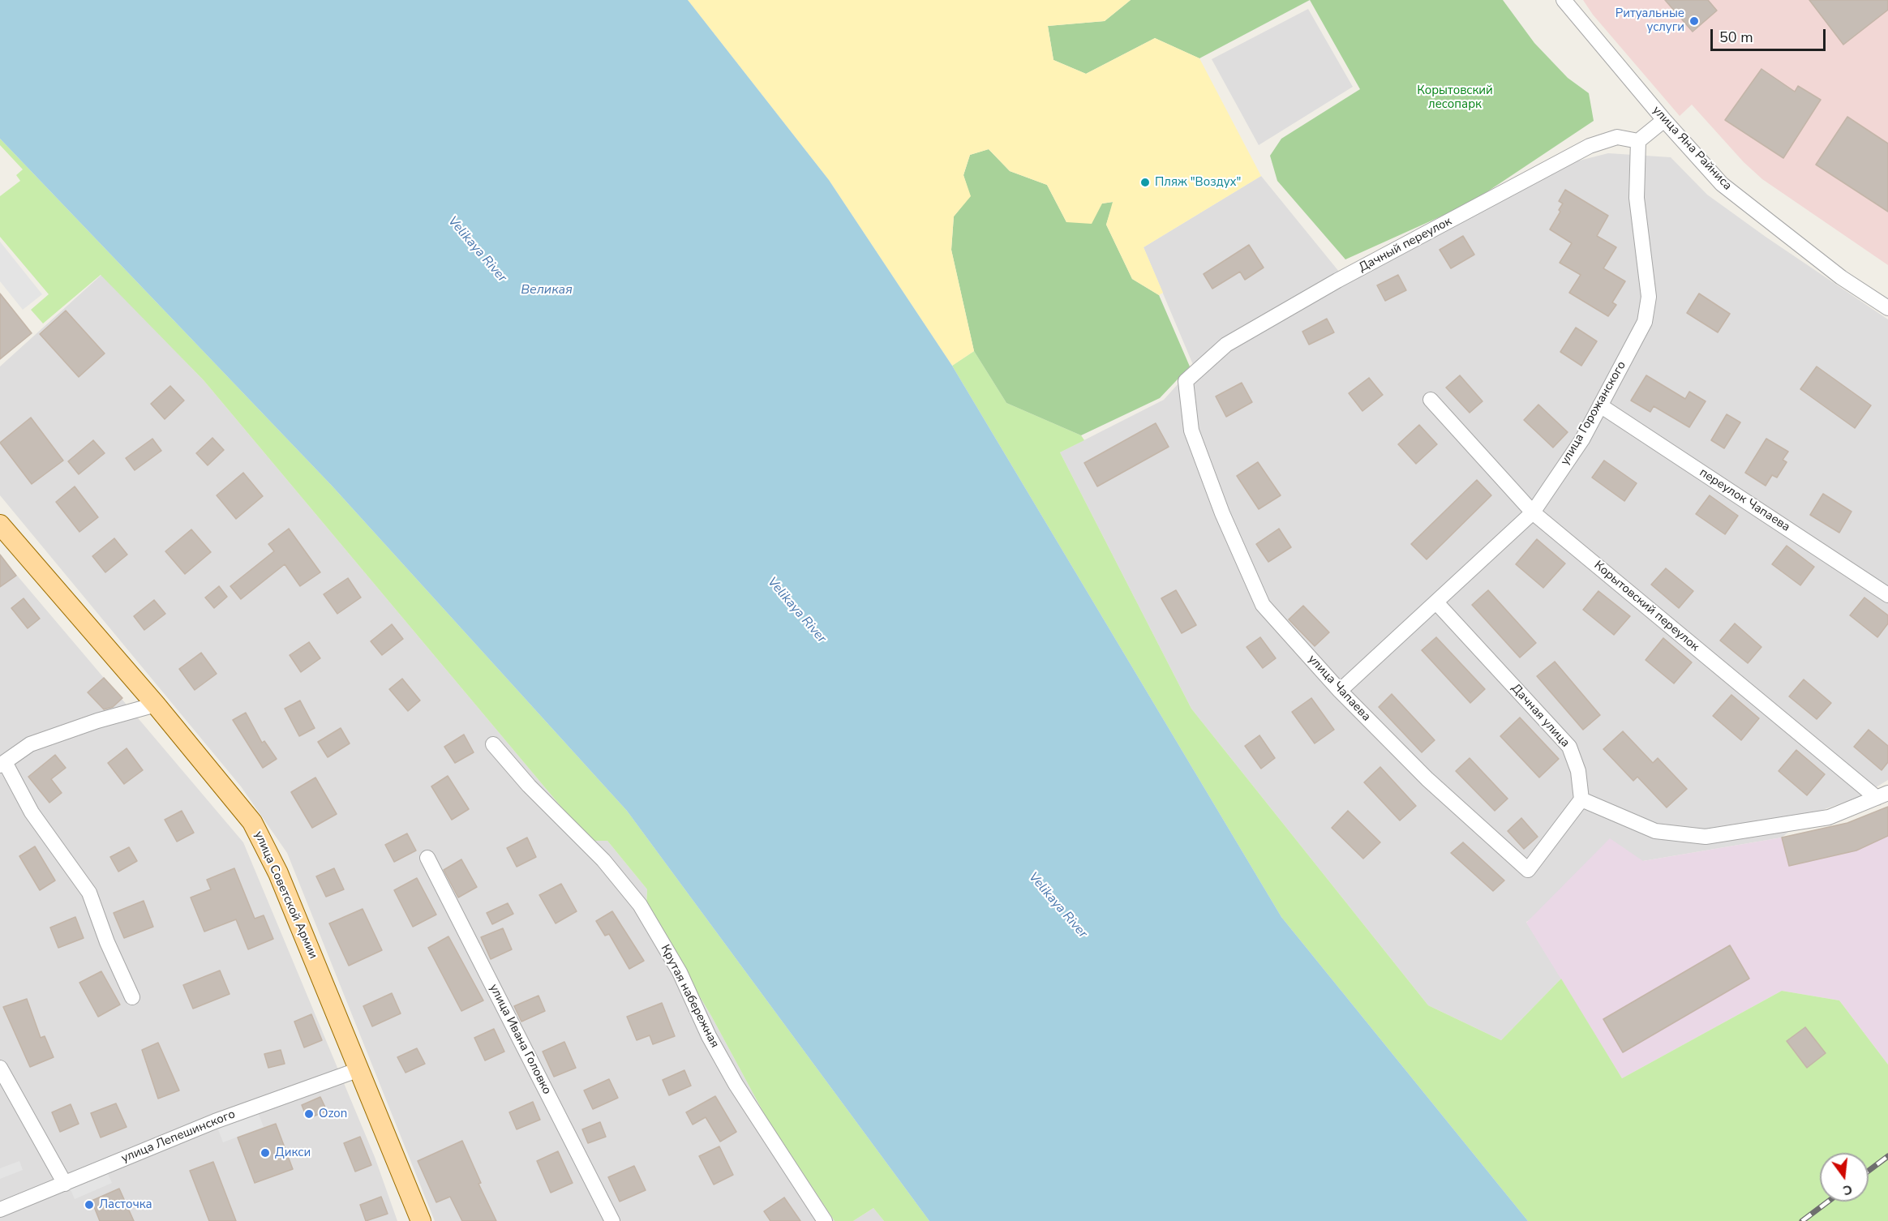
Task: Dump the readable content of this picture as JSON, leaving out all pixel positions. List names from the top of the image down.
{
  "streets": {
    "main road": ["улица Советской Армии"],
    "street": [
      "улица Яна Райниса",
      "Дачный переулок",
      "улица Горожанского",
      "переулок Чапаева",
      "Корытовский переулок",
      "улица Чапаева",
      "Дачная улица",
      "Крутая набережная",
      "улица Ивана Головко",
      "улица Лепешинского"
    ]
  },
  "crossings": [
    ["Дачный переулок", "улица Горожанского"],
    ["Дачный переулок", "улица Чапаева"],
    ["улица Горожанского", "переулок Чапаева"],
    ["улица Горожанского", "Корытовский переулок"],
    ["улица Горожанского", "улица Чапаева"],
    ["улица Горожанского", "Дачная улица"],
    ["улица Чапаева", "Дачная улица"],
    ["улица Советской Армии", "улица Лепешинского"]
  ],
  "water": ["Velikaya River", "Великая"],
  "parks": ["Корытовский лесопарк"],
  "places": [
    "Ритуальные услуги",
    "Пляж \"Воздух\"",
    "Ozon",
    "Дикси",
    "Ласточка"
  ],
  "scale_bar": "50 m",
  "north": "bottom"
}
